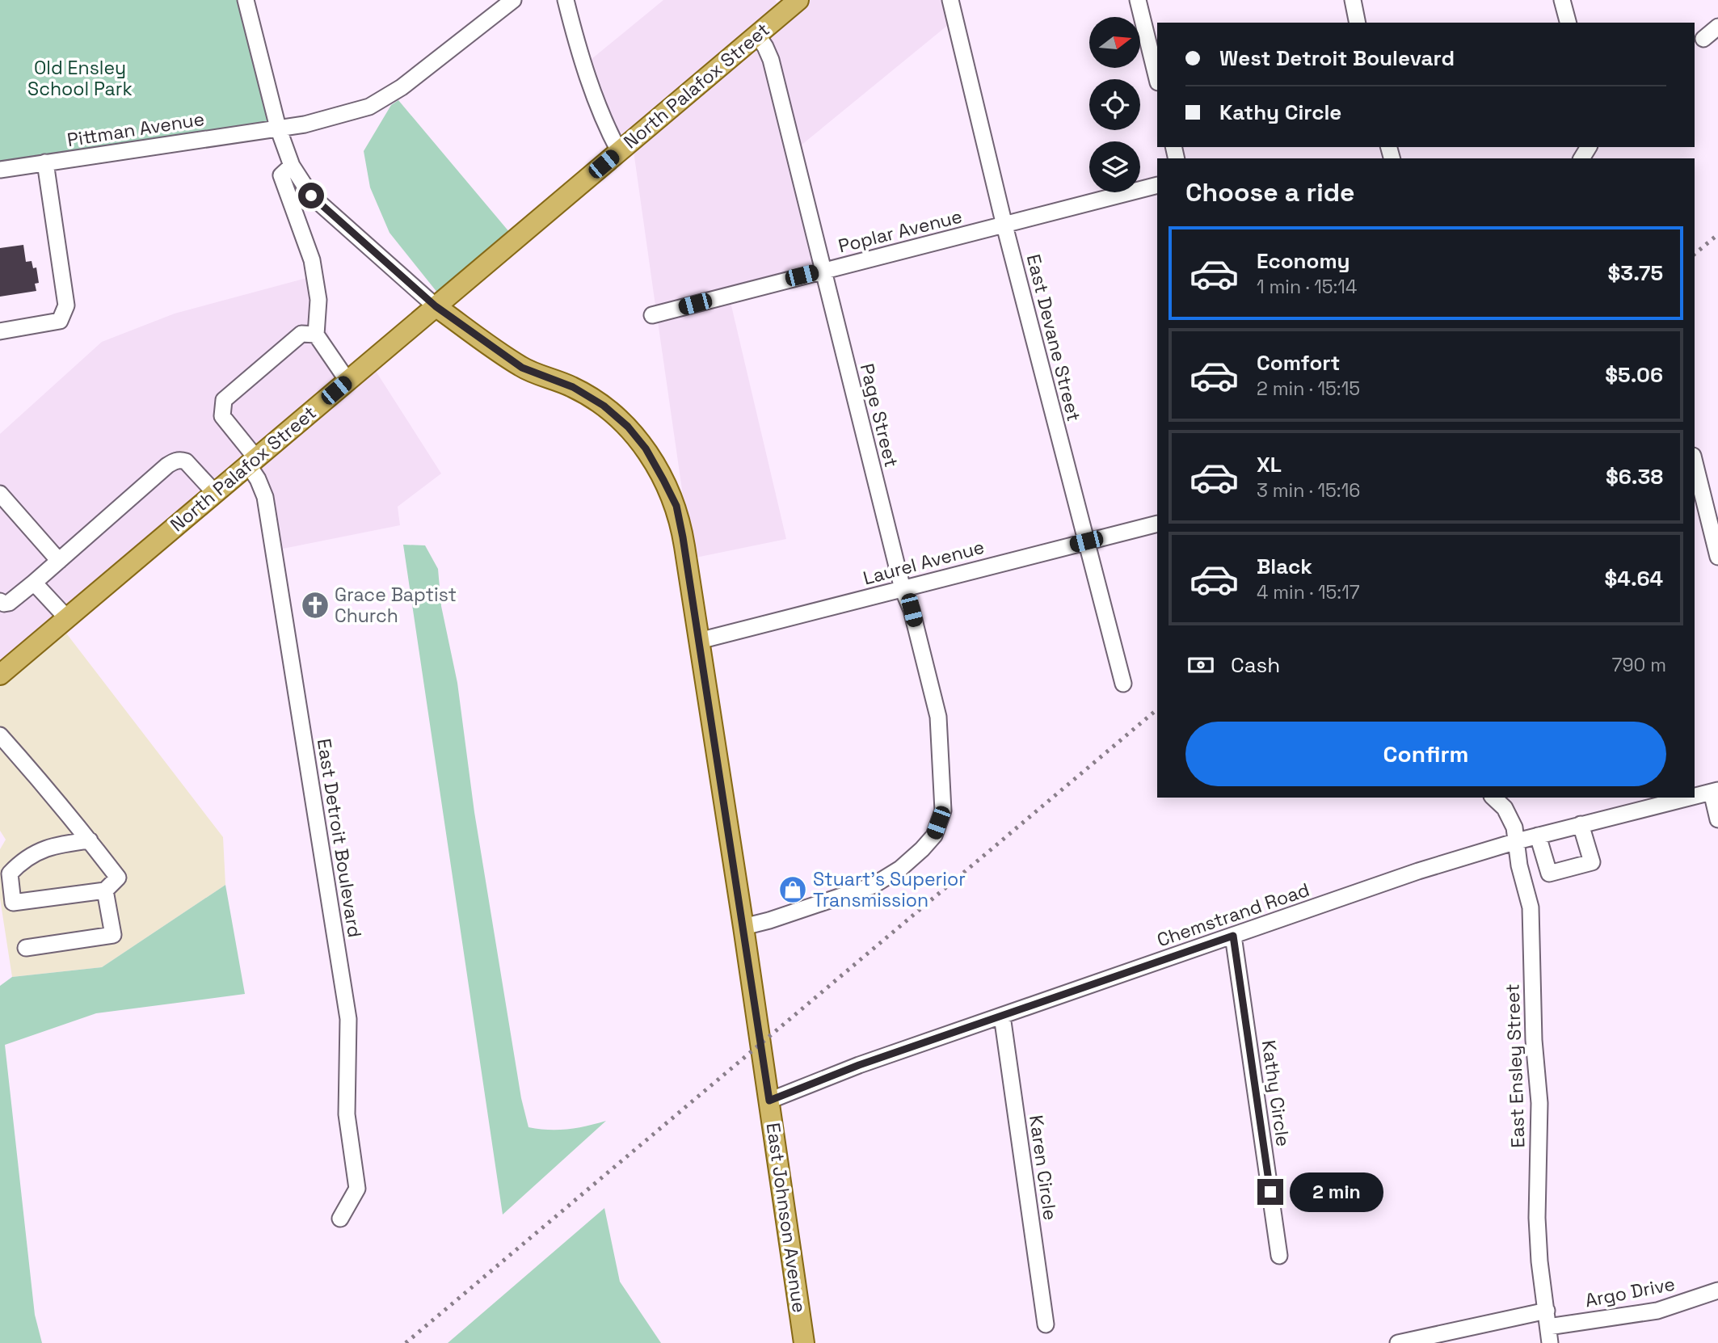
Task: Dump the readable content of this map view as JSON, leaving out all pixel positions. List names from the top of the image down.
{
  "streets": {
    "main road": ["North Palafox Street", "East Johnson Avenue"],
    "street": [
      "Pittman Avenue",
      "Poplar Avenue",
      "East Devane Street",
      "Page Street",
      "Laurel Avenue",
      "East Detroit Boulevard",
      "Chemstrand Road",
      "East Ensley Street",
      "Kathy Circle",
      "Karen Circle",
      "Argo Drive"
    ]
  },
  "crossings": [
    ["North Palafox Street", "Page Street"],
    ["North Palafox Street", "East Detroit Boulevard"],
    ["North Palafox Street", "East Johnson Avenue"],
    ["Poplar Avenue", "East Devane Street"],
    ["Poplar Avenue", "Page Street"],
    ["East Devane Street", "Laurel Avenue"],
    ["Page Street", "Laurel Avenue"],
    ["Page Street", "East Johnson Avenue"],
    ["Laurel Avenue", "East Johnson Avenue"],
    ["Chemstrand Road", "East Ensley Street"],
    ["Chemstrand Road", "Kathy Circle"],
    ["Chemstrand Road", "Karen Circle"],
    ["Chemstrand Road", "East Johnson Avenue"],
    ["East Ensley Street", "Argo Drive"]
  ],
  "parks": ["Old Ensley School Park"],
  "places": {
    "church": ["Grace Baptist Church"],
    "shop": ["Stuart's Superior Transmission"]
  },
  "north": "right",
  "page": {
    "banner": ["West Detroit Boulevard", "Kathy Circle"],
    "heading": "Choose a ride",
    "list": [
      {
        "name": "Economy",
        "note": "1 min · 15:14",
        "value": "$3.75"
      },
      {
        "name": "Comfort",
        "note": "2 min · 15:15",
        "value": "$5.06"
      },
      {
        "name": "XL",
        "note": "3 min · 15:16",
        "value": "$6.38"
      },
      {
        "name": "Black",
        "note": "4 min · 15:17",
        "value": "$4.64"
      }
    ],
    "pay": ["Cash", "790 m"],
    "buttons": "Confirm",
    "bubble": "2 min"
  }
}
